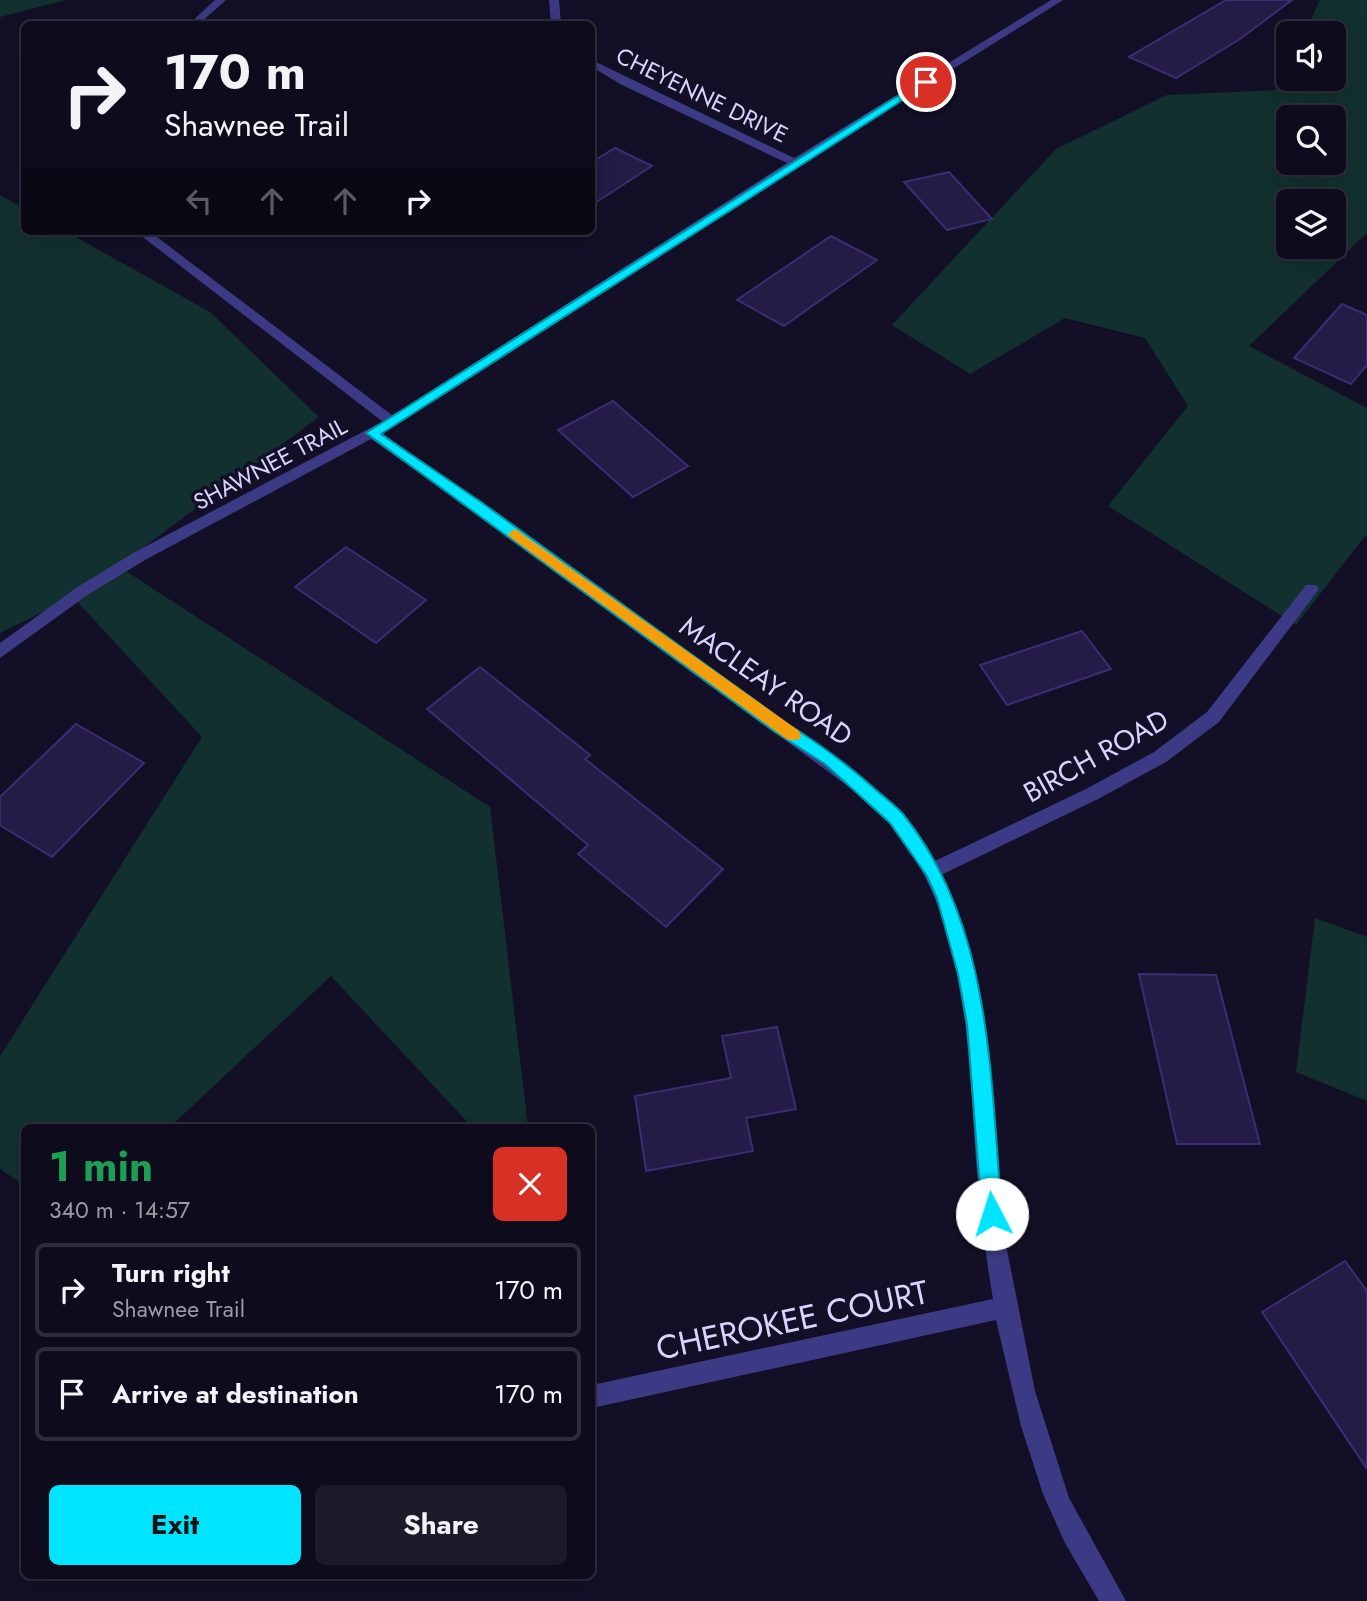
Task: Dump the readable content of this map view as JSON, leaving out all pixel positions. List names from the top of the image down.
{
  "streets": {
    "street": [
      "CHEYENNE DRIVE",
      "SHAWNEE TRAIL",
      "MACLEAY ROAD",
      "BIRCH ROAD",
      "CHEROKEE COURT"
    ]
  },
  "crossings": [
    ["CHEYENNE DRIVE", "SHAWNEE TRAIL"],
    ["SHAWNEE TRAIL", "MACLEAY ROAD"],
    ["MACLEAY ROAD", "BIRCH ROAD"],
    ["MACLEAY ROAD", "CHEROKEE COURT"]
  ],
  "page": {
    "turn": ["170 m", "Shawnee Trail"],
    "heading": ["1 min", "340 m · 14:57"],
    "list": [
      {
        "name": "Turn right",
        "note": "Shawnee Trail",
        "value": "170 m"
      },
      {
        "name": "Arrive at destination",
        "value": "170 m"
      }
    ],
    "buttons": ["Exit", "Share"]
  }
}
